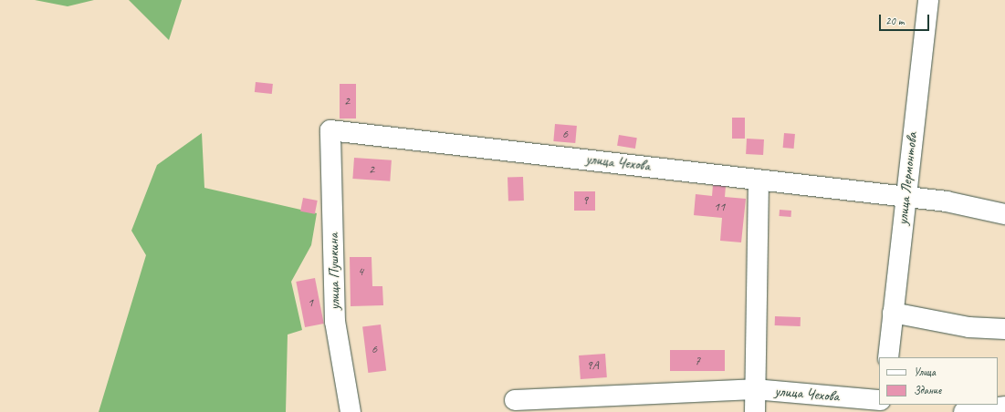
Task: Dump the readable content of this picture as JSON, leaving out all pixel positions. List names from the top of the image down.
{
  "streets": {
    "street": ["улица Чехова", "улица Лермонтова", "улица Пушкина"]
  },
  "crossings": [
    ["улица Чехова", "улица Лермонтова"],
    ["улица Чехова", "улица Пушкина"]
  ],
  "house_numbers": [
    "2",
    "6",
    "2",
    "9",
    "11",
    "4",
    "1",
    "6",
    "7",
    "9А"
  ],
  "legend": ["Улица", "Здание"],
  "scale_bar": "20 m"
}
